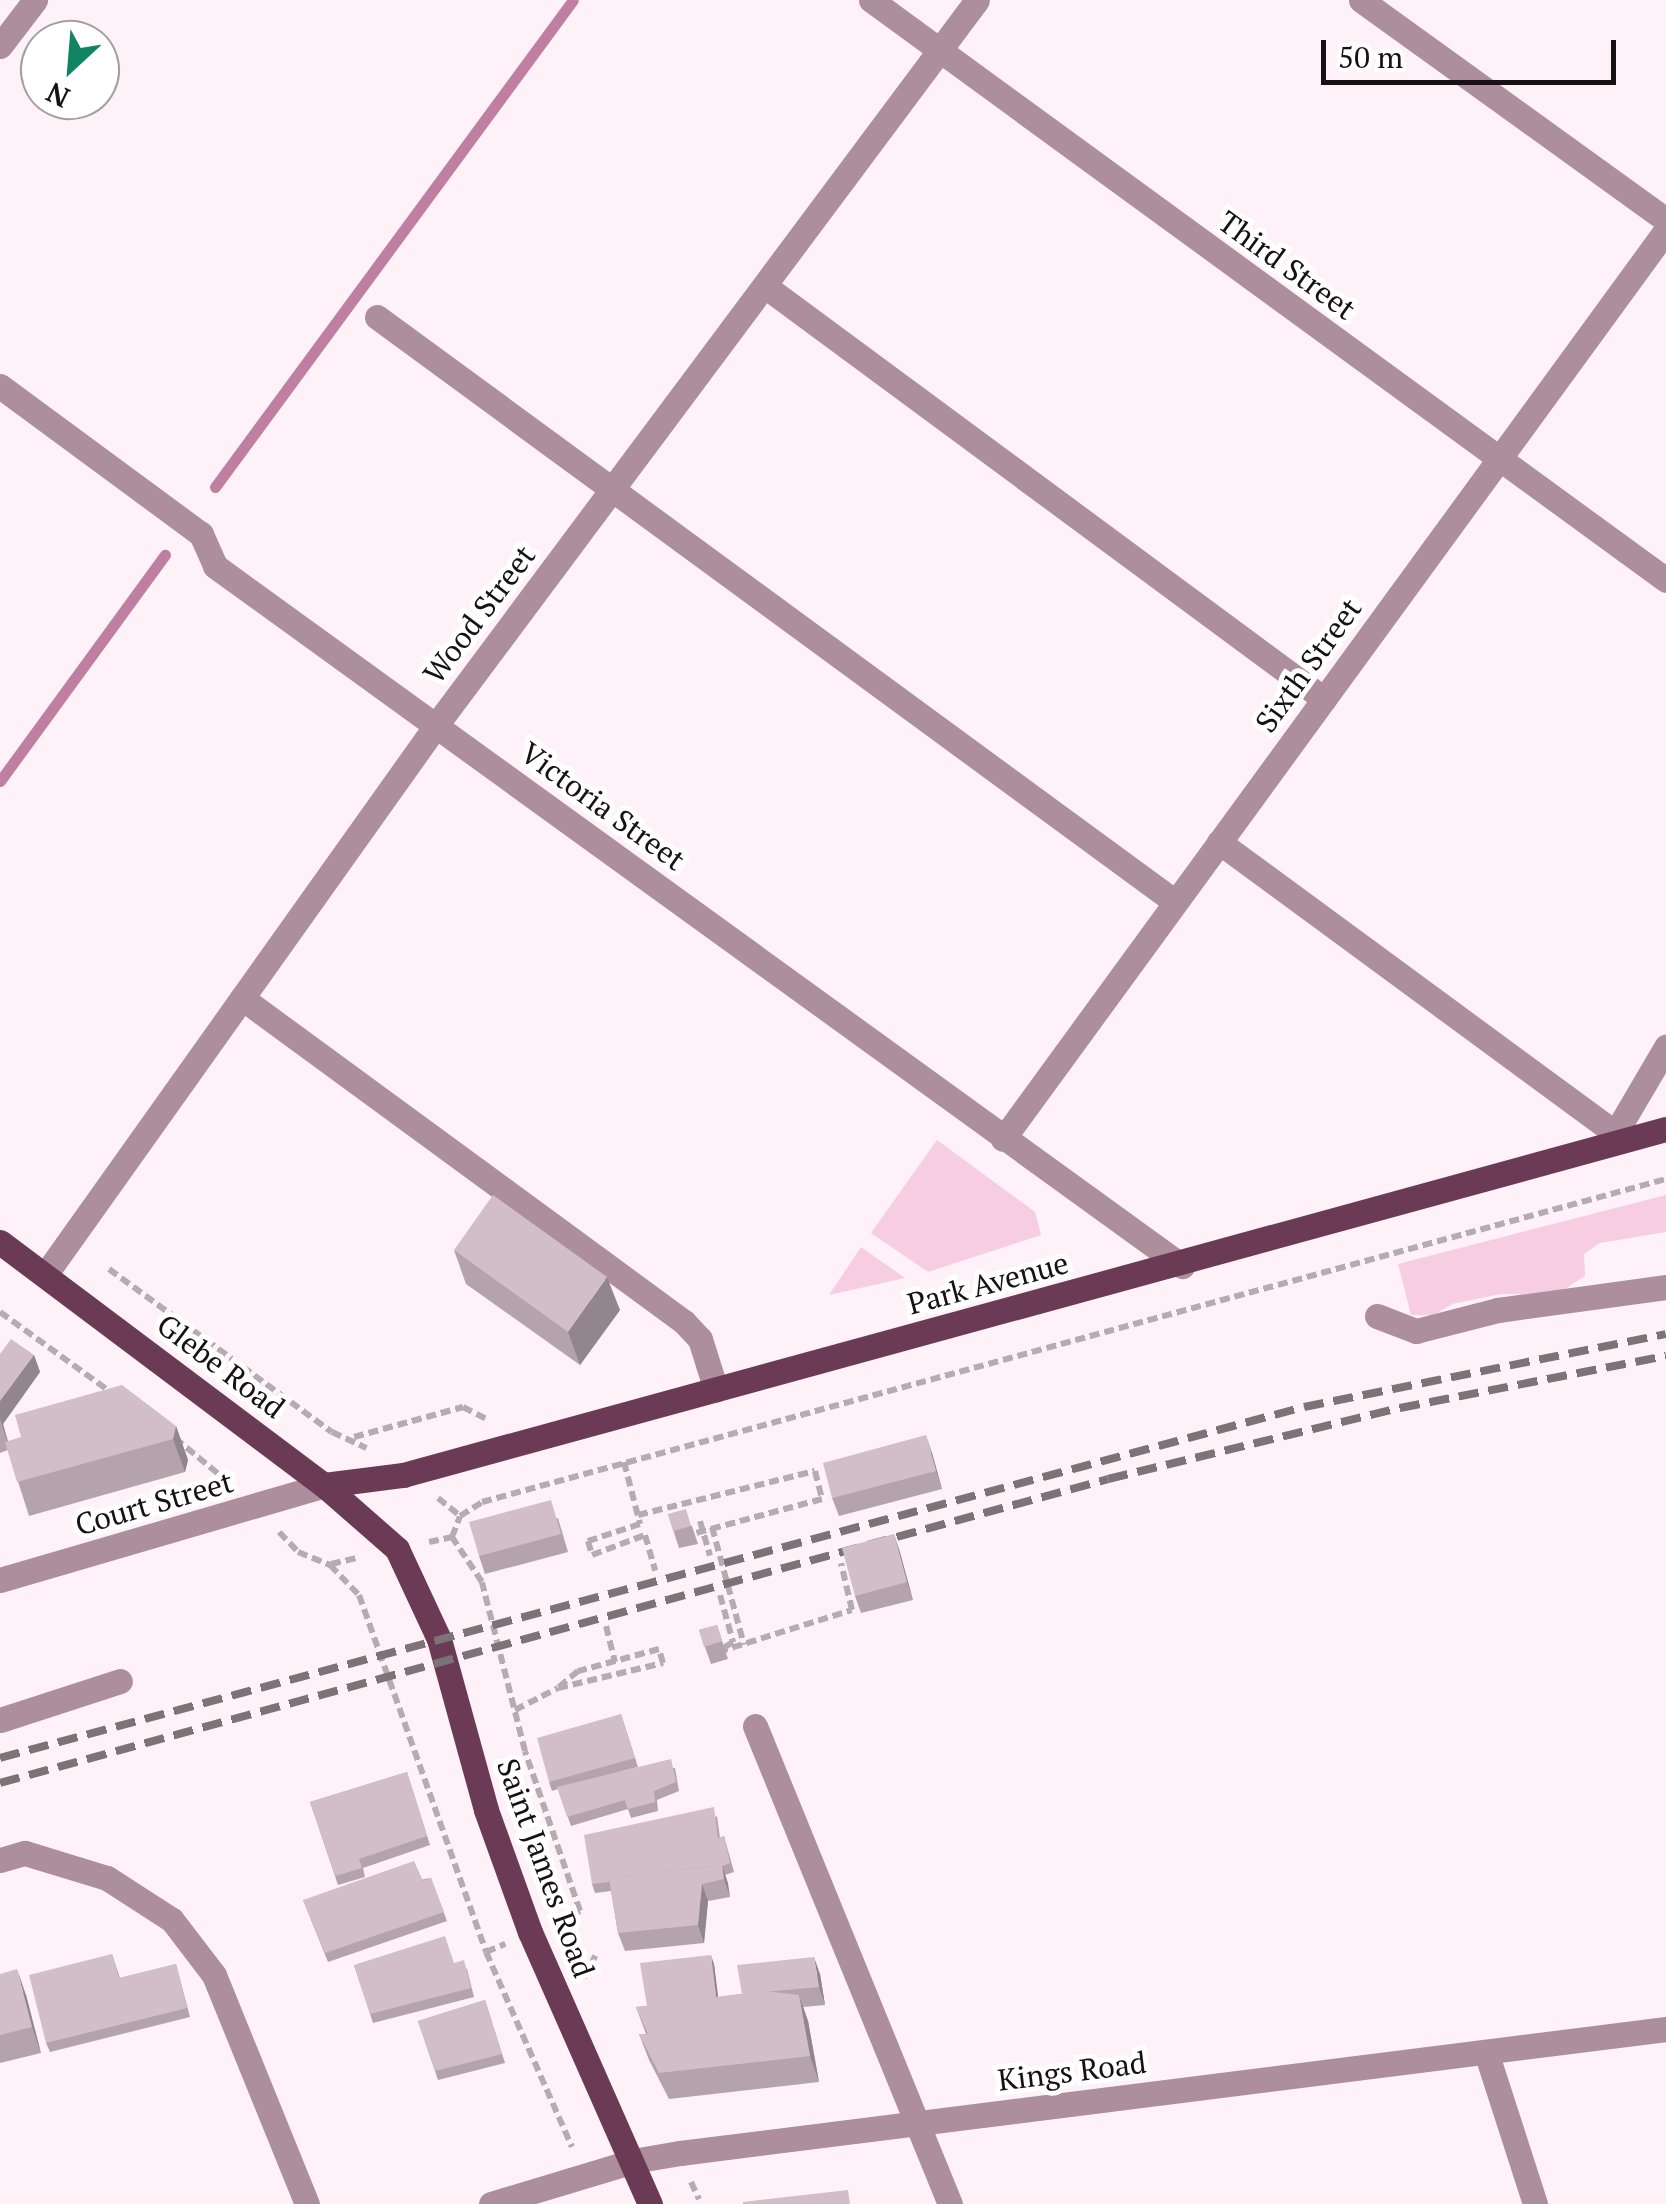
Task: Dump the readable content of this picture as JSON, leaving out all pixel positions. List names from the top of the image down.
{
  "streets": {
    "main road": ["Park Avenue", "Glebe Road", "Saint James Road"],
    "street": [
      "Third Street",
      "Wood Street",
      "Sixth Street",
      "Victoria Street",
      "Court Street",
      "Kings Road"
    ]
  },
  "crossings": [
    ["Third Street", "Wood Street"],
    ["Third Street", "Sixth Street"],
    ["Wood Street", "Victoria Street"],
    ["Wood Street", "Glebe Road"],
    ["Sixth Street", "Victoria Street"],
    ["Victoria Street", "Park Avenue"],
    ["Park Avenue", "Glebe Road"],
    ["Park Avenue", "Court Street"],
    ["Glebe Road", "Court Street"],
    ["Glebe Road", "Saint James Road"],
    ["Saint James Road", "Kings Road"]
  ],
  "scale_bar": "50 m",
  "north": "bottom left"
}
